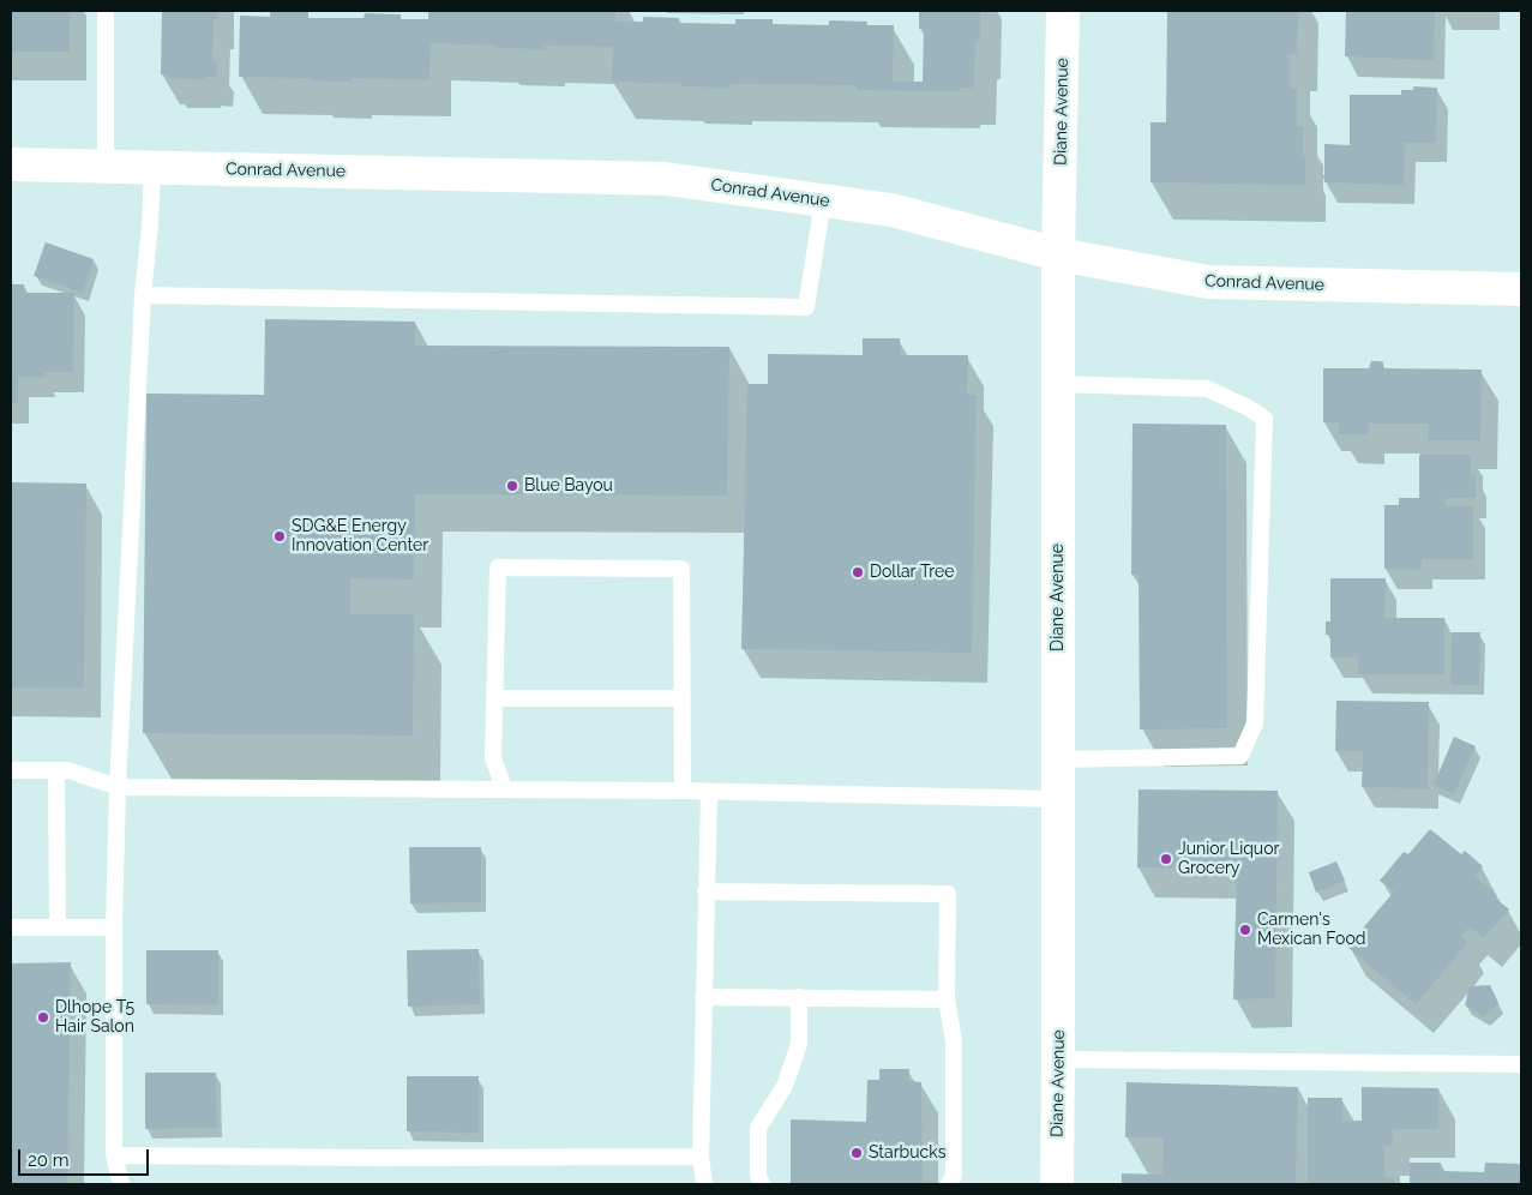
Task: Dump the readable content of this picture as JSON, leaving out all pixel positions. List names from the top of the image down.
{
  "streets": {
    "street": ["Diane Avenue", "Conrad Avenue"]
  },
  "crossings": [
    ["Diane Avenue", "Conrad Avenue"]
  ],
  "places": [
    "Blue Bayou",
    "SDG&E Energy Innovation Center",
    "Dollar Tree",
    "Junior Liquor Grocery",
    "Carmen's Mexican Food",
    "Dlhope T5 Hair Salon",
    "Starbucks"
  ],
  "scale_bar": "20 m"
}
